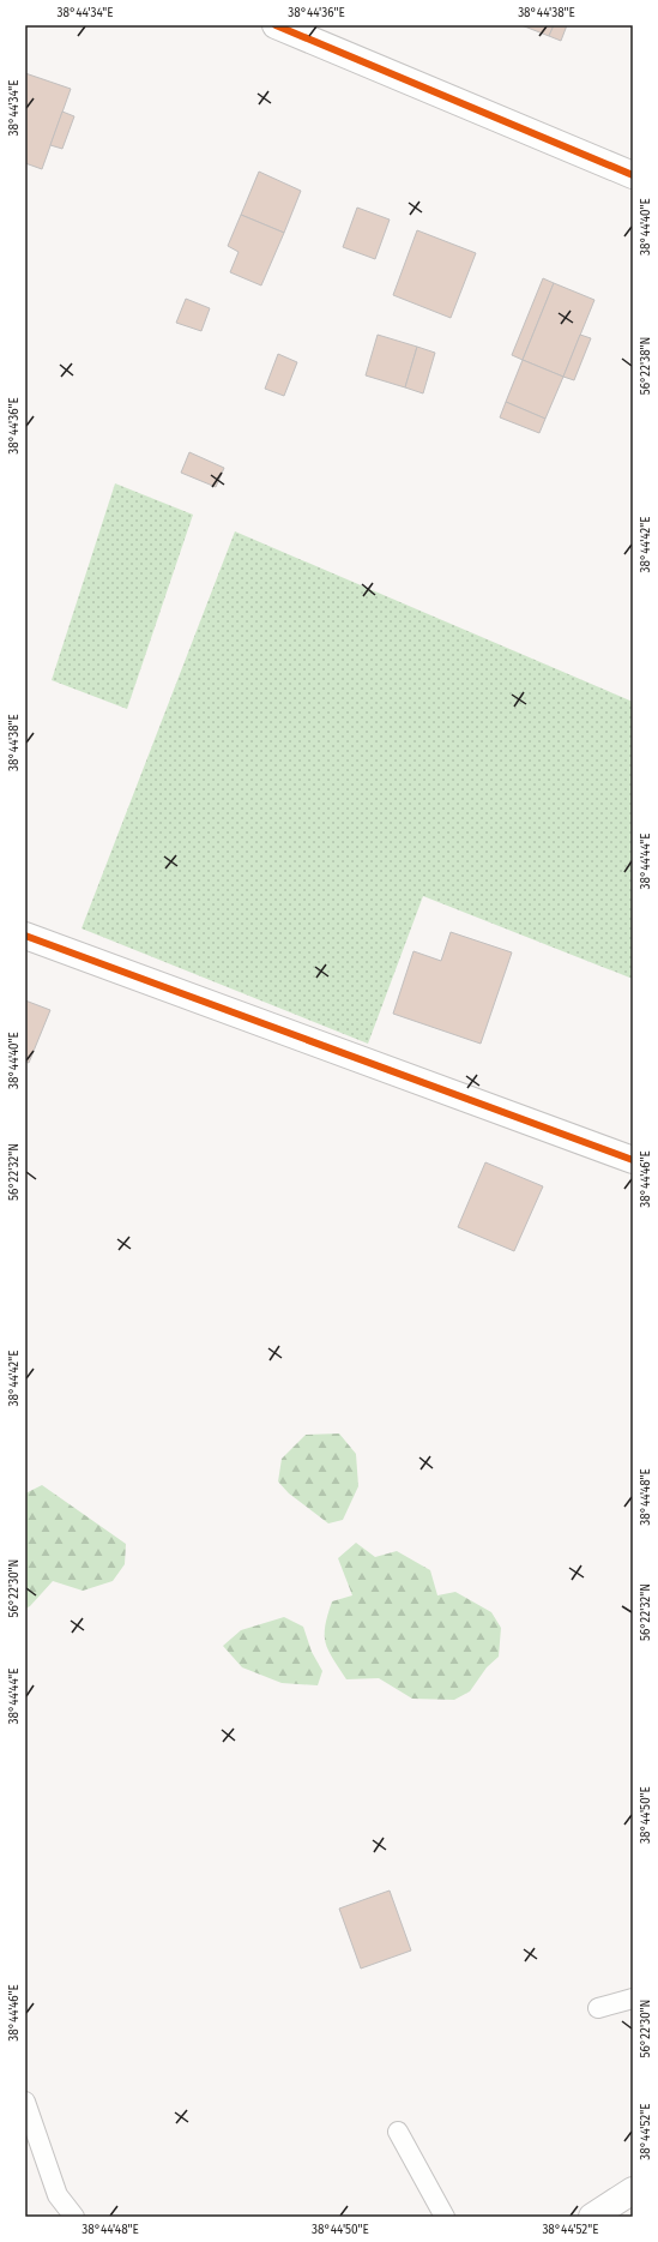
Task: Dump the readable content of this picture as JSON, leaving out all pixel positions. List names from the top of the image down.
{
  "coordinates": [
    "38°44'34\"E",
    "38°44'36\"E",
    "38°44'38\"E",
    "38°44'40\"E",
    "56°22'38\"N",
    "38°44'42\"E",
    "38°44'44\"E",
    "56°22'32\"N",
    "38°44'46\"E",
    "38°44'48\"E",
    "56°22'30\"N",
    "38°44'50\"E",
    "38°44'52\"E"
  ]
}
